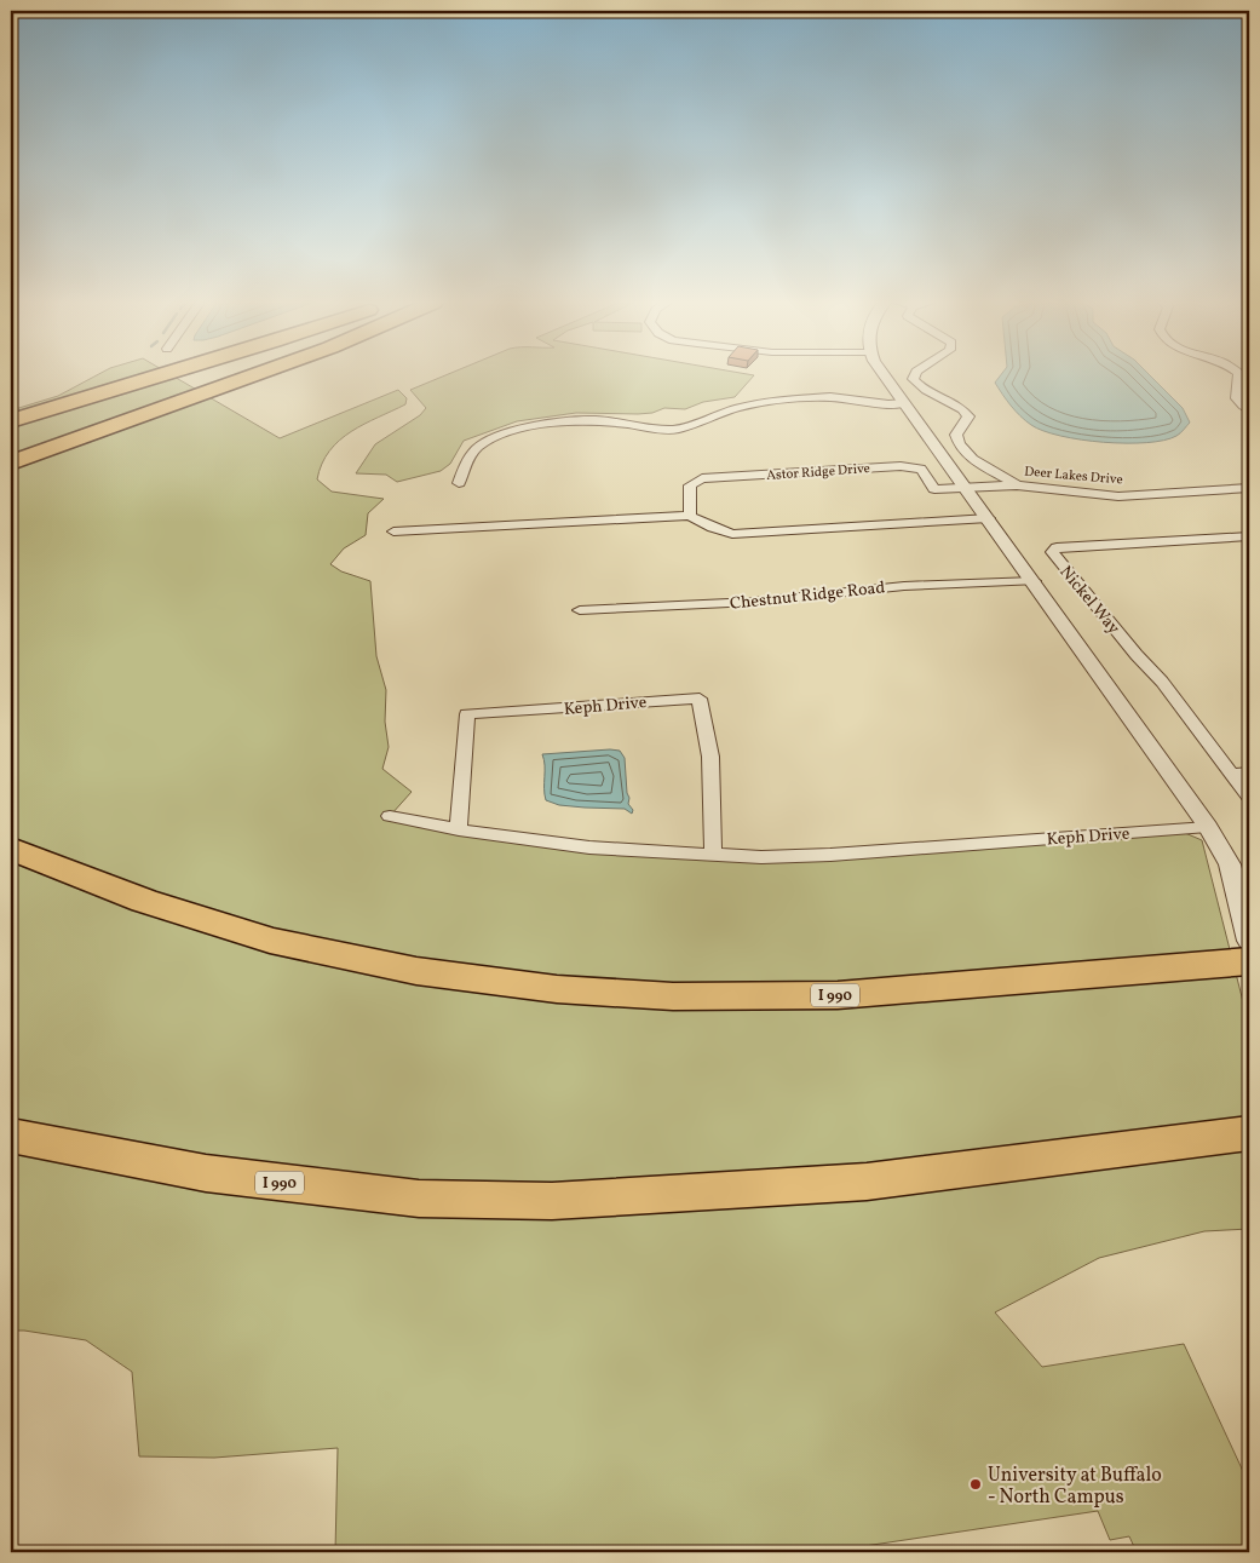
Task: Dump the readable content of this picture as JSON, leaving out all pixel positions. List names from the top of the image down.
{
  "streets": {
    "highway": ["I 990"],
    "street": [
      "Astor Ridge Drive",
      "Deer Lakes Drive",
      "Chestnut Ridge Road",
      "Nickel Way",
      "Keph Drive"
    ]
  },
  "crossings": [
    ["Astor Ridge Drive", "Deer Lakes Drive"]
  ],
  "places": ["University at Buffalo - North Campus"]
}
